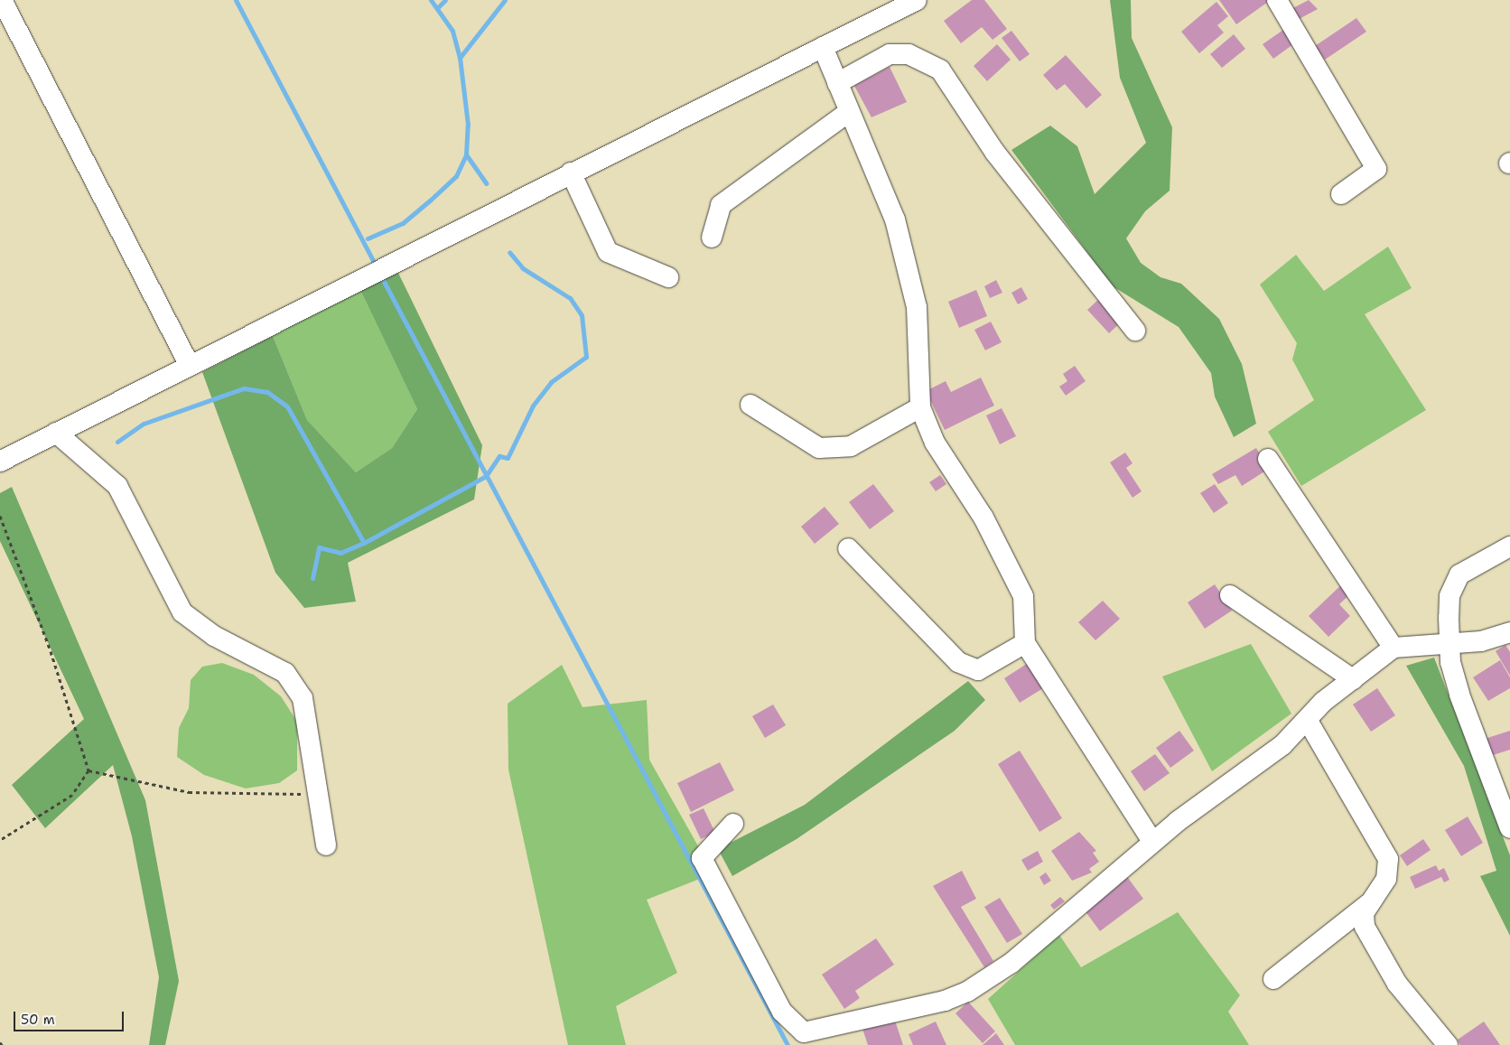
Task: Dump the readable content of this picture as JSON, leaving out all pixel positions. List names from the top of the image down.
{
  "scale_bar": "50 m"
}
